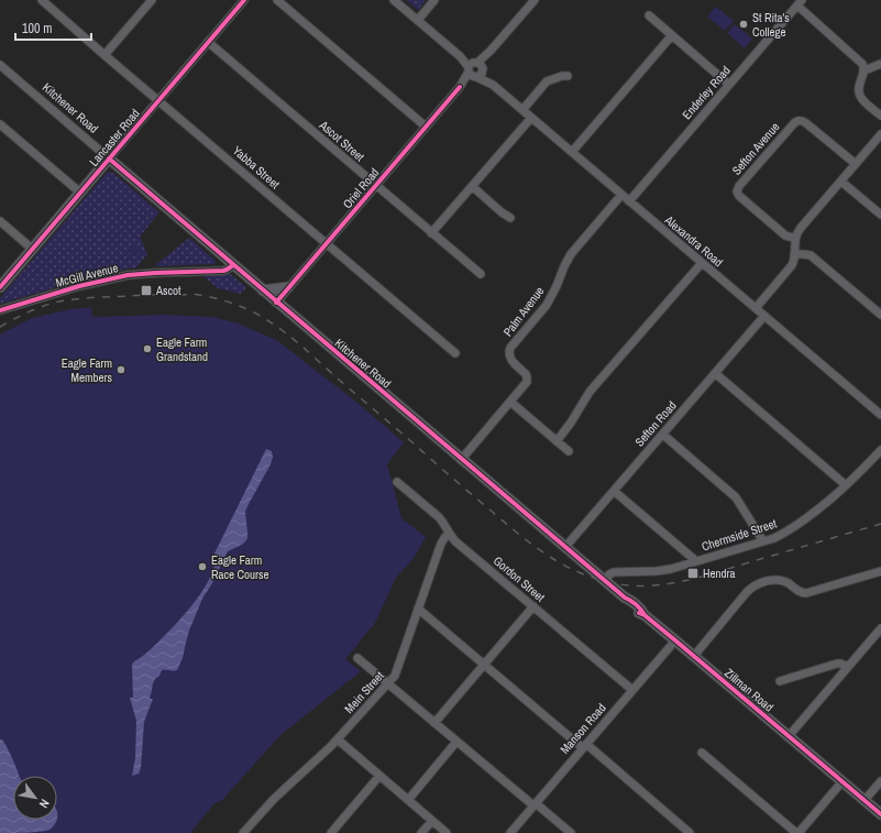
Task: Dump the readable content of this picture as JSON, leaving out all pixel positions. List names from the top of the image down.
{
  "streets": {
    "main road": ["Kitchener Road", "Lancaster Road", "Zillman Road"],
    "street": [
      "Enderley Road",
      "Ascot Street",
      "Sefton Avenue",
      "Yabba Street",
      "Oriel Road",
      "Alexandra Road",
      "McGill Avenue",
      "Palm Avenue",
      "Sefton Road",
      "Chermside Street",
      "Gordon Street",
      "Mein Street",
      "Manson Road"
    ]
  },
  "crossings": [
    ["Enderley Road", "Alexandra Road"],
    ["Kitchener Road", "Lancaster Road"],
    ["Kitchener Road", "Oriel Road"],
    ["Kitchener Road", "McGill Avenue"],
    ["Kitchener Road", "Palm Avenue"],
    ["Kitchener Road", "Sefton Road"],
    ["Kitchener Road", "Chermside Street"],
    ["Kitchener Road", "Zillman Road"],
    ["Lancaster Road", "Ascot Street"],
    ["Lancaster Road", "Yabba Street"],
    ["Ascot Street", "Oriel Road"],
    ["Yabba Street", "Oriel Road"],
    ["Oriel Road", "Alexandra Road"],
    ["Alexandra Road", "Palm Avenue"],
    ["Alexandra Road", "Sefton Road"],
    ["Chermside Street", "Zillman Road"],
    ["Gordon Street", "Mein Street"],
    ["Gordon Street", "Manson Road"],
    ["Zillman Road", "Manson Road"]
  ],
  "places": {
    "other": [
      "St Rita's College",
      "Eagle Farm Grandstand",
      "Eagle Farm Members",
      "Eagle Farm Race Course"
    ],
    "transit": ["Ascot", "Hendra"]
  },
  "scale_bar": "100 m",
  "north": "bottom right"
}
